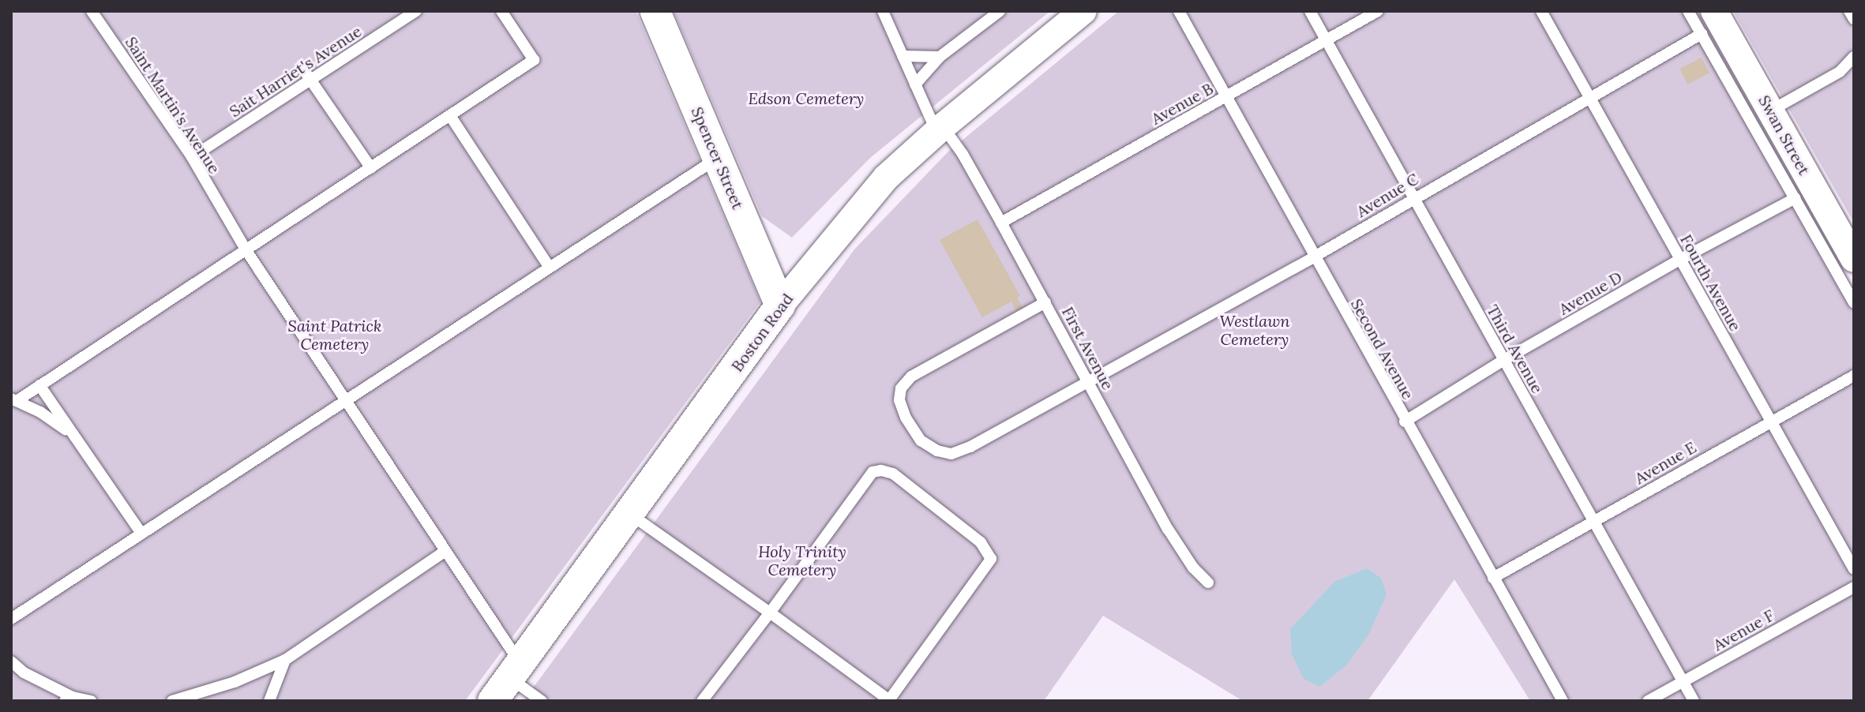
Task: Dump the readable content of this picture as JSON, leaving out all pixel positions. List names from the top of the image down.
{
  "streets": {
    "main road": ["Spencer Street", "Boston Road"],
    "street": ["Swan Street"],
    "lane": [
      "Sait Harriet's Avenue",
      "Avenue B",
      "Saint Martin's Avenue",
      "Avenue C",
      "Fourth Avenue",
      "Avenue D",
      "First Avenue",
      "Second Avenue",
      "Third Avenue",
      "Avenue E",
      "Avenue F"
    ]
  },
  "crossings": [
    ["Sait Harriet's Avenue", "Saint Martin's Avenue"],
    ["Avenue B", "First Avenue"],
    ["Avenue B", "Second Avenue"],
    ["Avenue B", "Third Avenue"],
    ["Saint Martin's Avenue", "Boston Road"],
    ["Spencer Street", "Boston Road"],
    ["Avenue C", "Fourth Avenue"],
    ["Avenue C", "First Avenue"],
    ["Avenue C", "Second Avenue"],
    ["Avenue C", "Third Avenue"],
    ["Fourth Avenue", "Avenue D"],
    ["Fourth Avenue", "Avenue E"],
    ["Avenue D", "Second Avenue"],
    ["Avenue D", "Third Avenue"],
    ["Boston Road", "First Avenue"],
    ["Second Avenue", "Avenue E"],
    ["Third Avenue", "Avenue E"],
    ["Third Avenue", "Avenue F"]
  ],
  "parks": [
    "Edson Cemetery",
    "Westlawn Cemetery",
    "Saint Patrick Cemetery",
    "Holy Trinity Cemetery"
  ]
}
